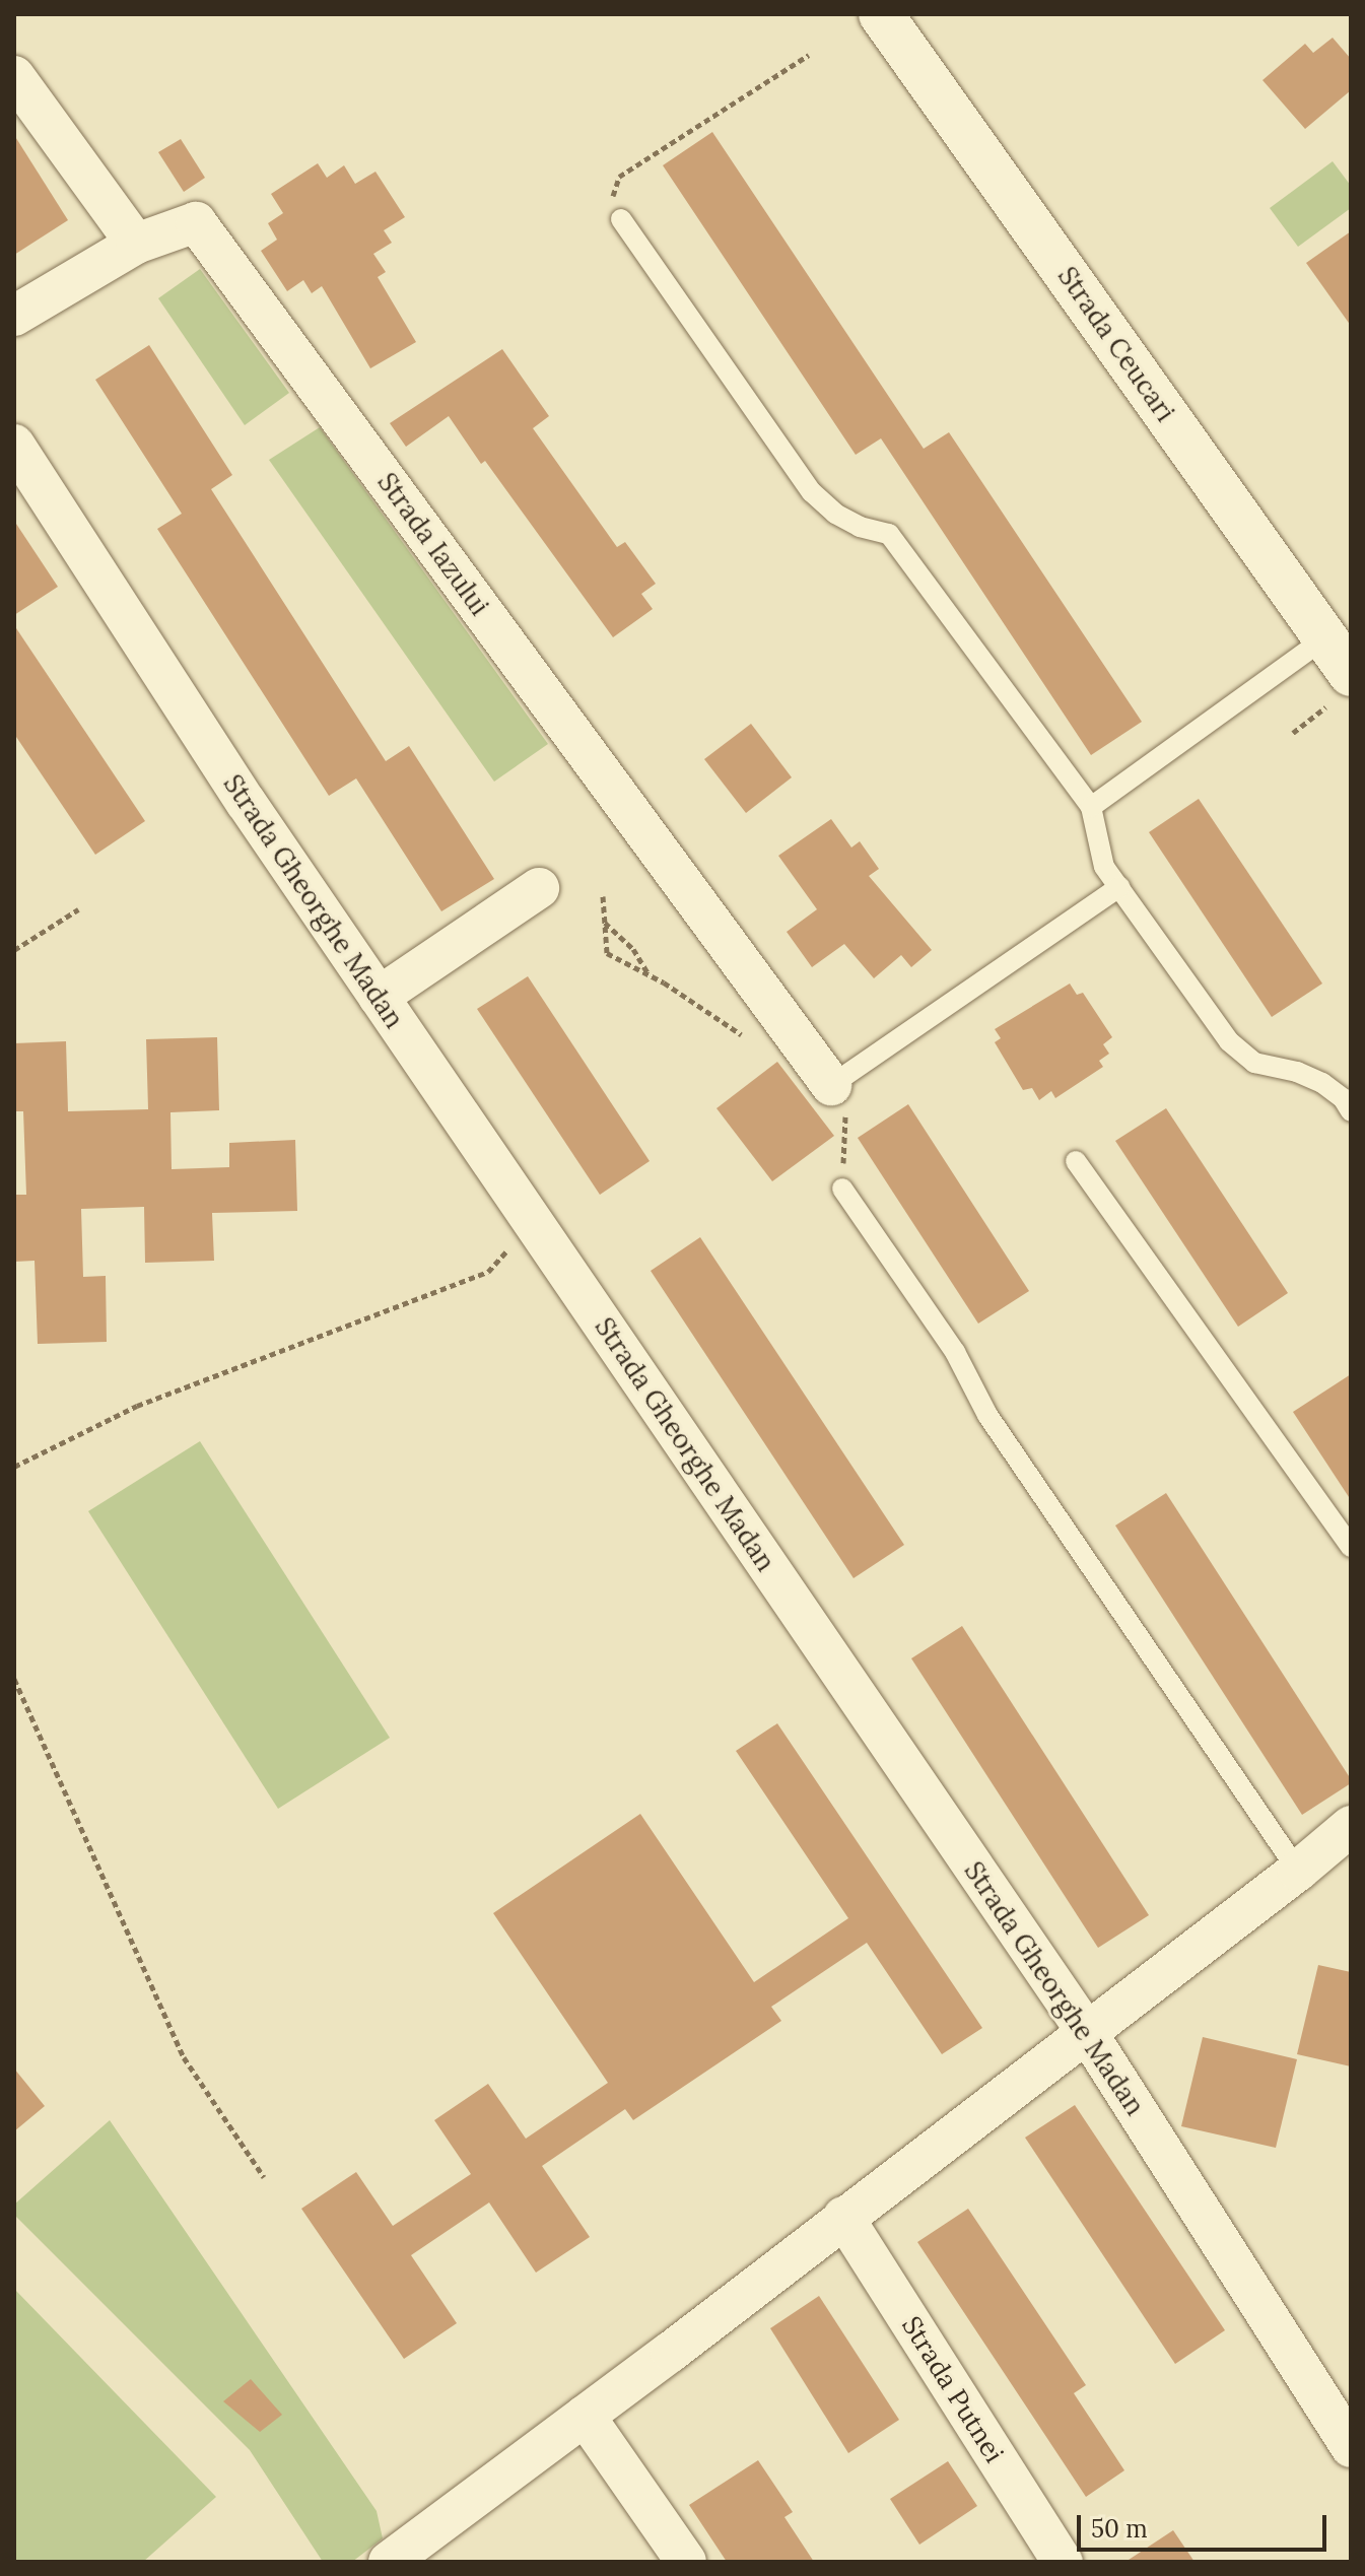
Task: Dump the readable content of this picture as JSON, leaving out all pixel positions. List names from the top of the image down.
{
  "streets": {
    "street": [
      "Strada Ceucari",
      "Strada Iazului",
      "Strada Gheorghe Madan",
      "Strada Putnei"
    ]
  },
  "scale_bar": "50 m"
}
